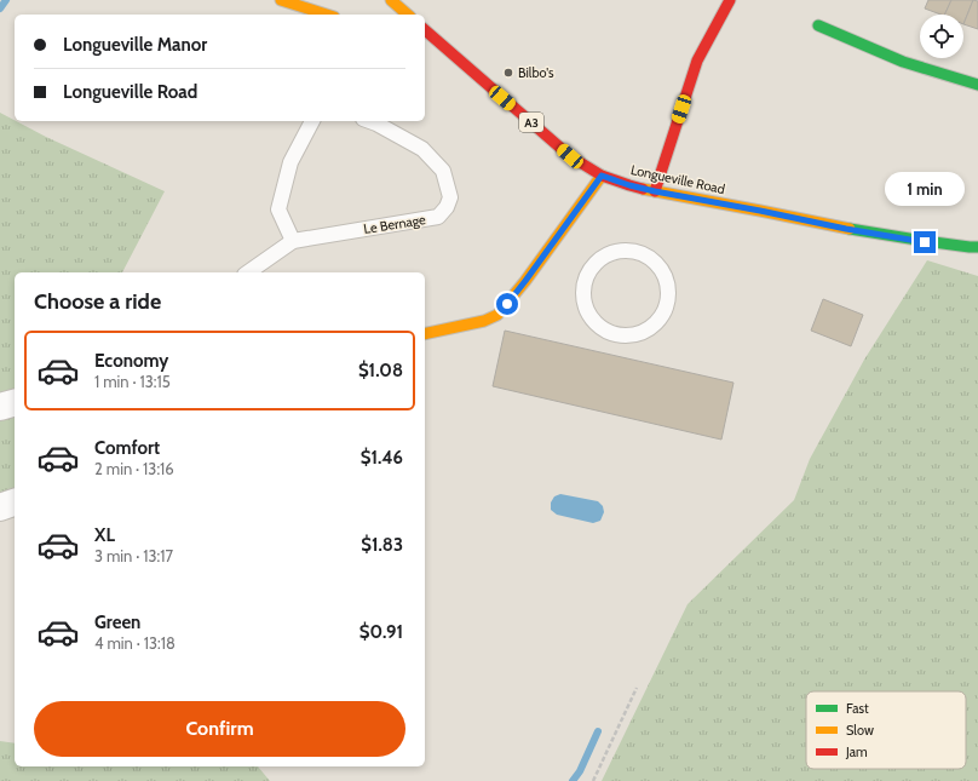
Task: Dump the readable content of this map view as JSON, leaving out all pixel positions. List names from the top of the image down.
{
  "streets": {
    "main road": ["A3", "Longueville Road"],
    "lane": ["Le Bernage"]
  },
  "places": ["Bilbo's"],
  "legend": ["Fast", "Slow", "Jam"],
  "page": {
    "banner": ["Longueville Manor", "Longueville Road"],
    "bubble": "1 min",
    "heading": "Choose a ride",
    "list": [
      {
        "name": "Economy",
        "note": "1 min · 13:15",
        "value": "$1.08"
      },
      {
        "name": "Comfort",
        "note": "2 min · 13:16",
        "value": "$1.46"
      },
      {
        "name": "XL",
        "note": "3 min · 13:17",
        "value": "$1.83"
      },
      {
        "name": "Green",
        "note": "4 min · 13:18",
        "value": "$0.91"
      }
    ],
    "buttons": "Confirm"
  }
}
